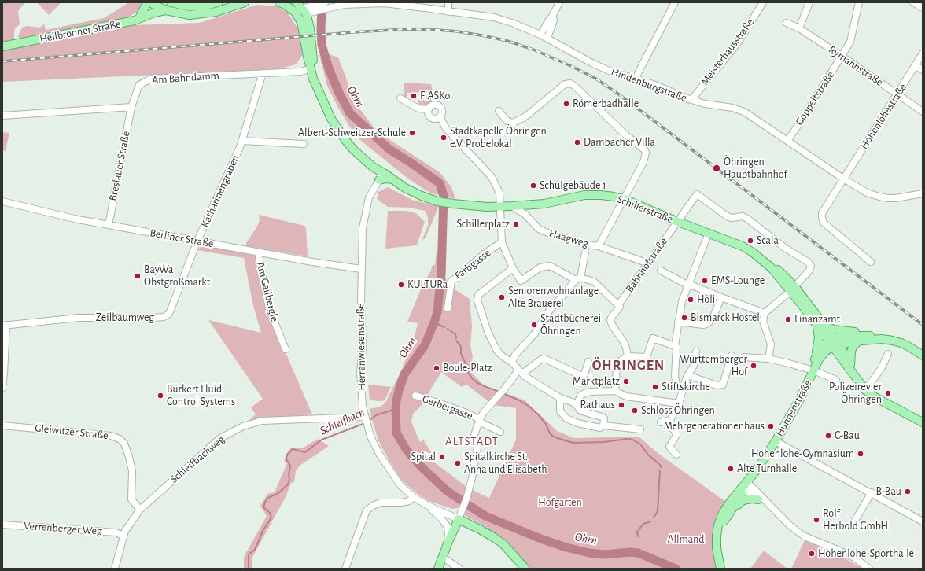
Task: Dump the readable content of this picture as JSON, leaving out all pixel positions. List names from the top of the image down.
{
  "streets": {
    "main road": ["Heilbronner Straße", "Schillerstraße", "Hunnenstraße"],
    "street": [
      "Meisterhausstraße",
      "Rymannstraße",
      "Am Bahndamm",
      "Hindenburgstraße",
      "Goppeltstraße",
      "Hohenlohestraße",
      "Breslauer Straße",
      "Katharinengraben",
      "Berliner Straße",
      "Haagweg",
      "Farbgasse",
      "Bahnhofstraße",
      "Am Gailbergle",
      "Zeilbaumweg",
      "Herrenwiesenstraße",
      "Gerbergasse",
      "Gleiwitzer Straße",
      "Schleifbachweg",
      "Verrenberger Weg"
    ]
  },
  "crossings": [
    ["Meisterhausstraße", "Hindenburgstraße"],
    ["Rymannstraße", "Goppeltstraße"],
    ["Rymannstraße", "Hohenlohestraße"],
    ["Am Bahndamm", "Breslauer Straße"],
    ["Am Bahndamm", "Katharinengraben"],
    ["Hindenburgstraße", "Goppeltstraße"],
    ["Hindenburgstraße", "Hohenlohestraße"],
    ["Breslauer Straße", "Berliner Straße"],
    ["Katharinengraben", "Berliner Straße"],
    ["Katharinengraben", "Zeilbaumweg"],
    ["Schillerstraße", "Haagweg"],
    ["Schillerstraße", "Bahnhofstraße"],
    ["Schillerstraße", "Hunnenstraße"],
    ["Berliner Straße", "Am Gailbergle"],
    ["Berliner Straße", "Zeilbaumweg"],
    ["Berliner Straße", "Herrenwiesenstraße"],
    ["Haagweg", "Bahnhofstraße"],
    ["Herrenwiesenstraße", "Schleifbachweg"],
    ["Gleiwitzer Straße", "Schleifbachweg"],
    ["Schleifbachweg", "Verrenberger Weg"]
  ],
  "districts": ["ÖHRINGEN", "ALTSTADT"],
  "water": ["Ohrn", "Schleifbach"],
  "parks": ["Hofgarten", "Allmand"],
  "places": [
    "FiASKo",
    "Römerbadhalle",
    "Albert-Schweitzer-Schule",
    "Stadtkapelle Öhringen e.V. Probelokal",
    "Dambacher Villa",
    "Öhringen Hauptbahnhof",
    "Schulgebäude 1",
    "Schillerplatz",
    "Scala",
    "BayWa Obstgroßmarkt",
    "EMS-Lounge",
    "KULTURa",
    "Seniorenwohnanlage Alte Brauerei",
    "Holi",
    "Bismarck Hostel",
    "Finanzamt",
    "Stadtbücherei Öhringen",
    "Württemberger Hof",
    "Boule-Platz",
    "Marktplatz",
    "Stiftskirche",
    "Polizeirevier Öhringen",
    "Bürkert Fluid Control Systems",
    "Rathaus",
    "Schloss Öhringen",
    "Mehrgenerationenhaus",
    "C-Bau",
    "Hohenlohe-Gymnasium",
    "Spital",
    "Spitalkirche St. Anna und Elisabeth",
    "Alte Turnhalle",
    "B-Bau",
    "Rolf Herbold GmbH",
    "Hohenlohe-Sporthalle"
  ]
}
